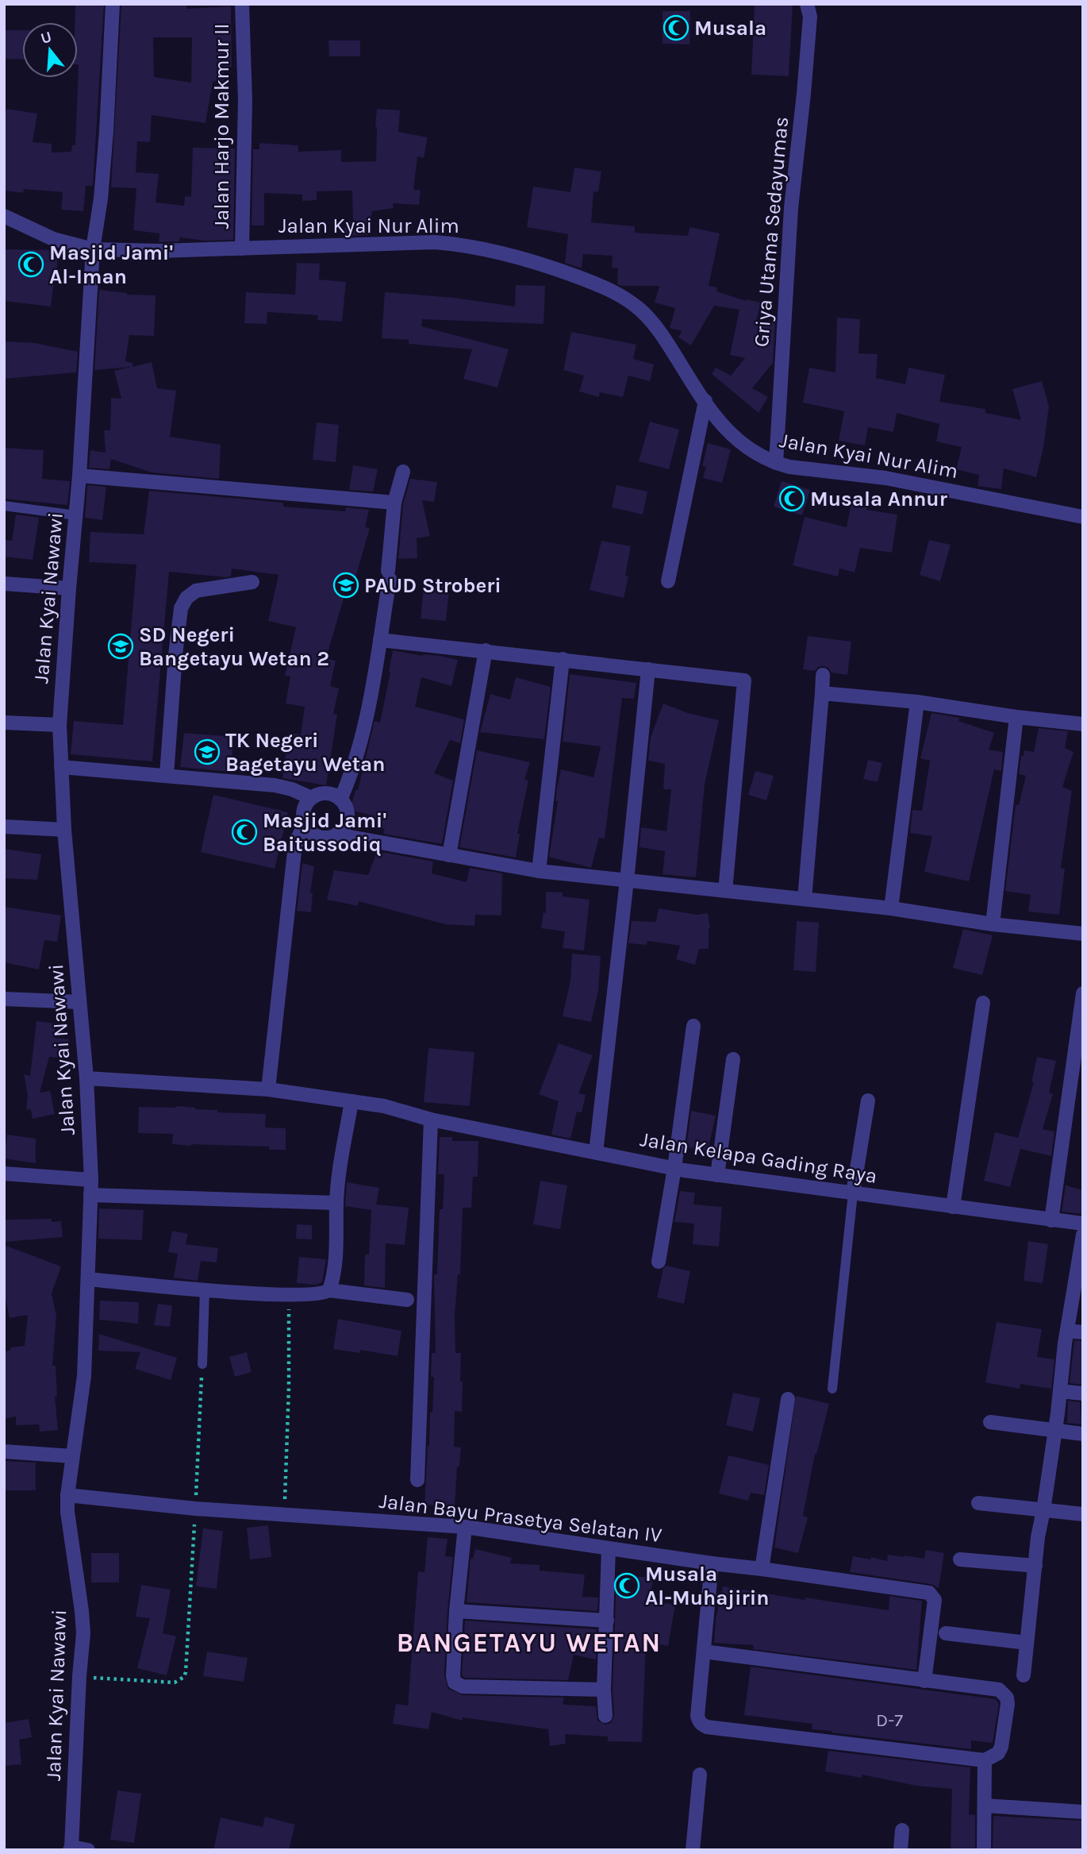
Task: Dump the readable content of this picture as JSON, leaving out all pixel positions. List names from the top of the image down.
{
  "streets": {
    "street": [
      "Jalan Harjo Makmur II",
      "Jalan Kyai Nur Alim",
      "Griya Utama Sedayumas",
      "Jalan Kyai Nawawi",
      "Jalan Kelapa Gading Raya",
      "Jalan Bayu Prasetya Selatan IV"
    ]
  },
  "crossings": [
    ["Jalan Harjo Makmur II", "Jalan Kyai Nur Alim"],
    ["Jalan Kyai Nur Alim", "Griya Utama Sedayumas"],
    ["Jalan Kyai Nur Alim", "Jalan Kyai Nawawi"],
    ["Jalan Kyai Nawawi", "Jalan Kelapa Gading Raya"],
    ["Jalan Kyai Nawawi", "Jalan Bayu Prasetya Selatan IV"]
  ],
  "districts": ["BANGETAYU WETAN"],
  "places": {
    "mosque": [
      "Musala",
      "Masjid Jami' Al-Iman",
      "Musala Annur",
      "Masjid Jami' Baitussodiq",
      "Musala Al-Muhajirin"
    ],
    "school or university": ["PAUD Stroberi", "SD Negeri Bangetayu Wetan 2", "TK Negeri Bagetayu Wetan"]
  },
  "house_numbers": ["D-7"],
  "north": "top"
}
